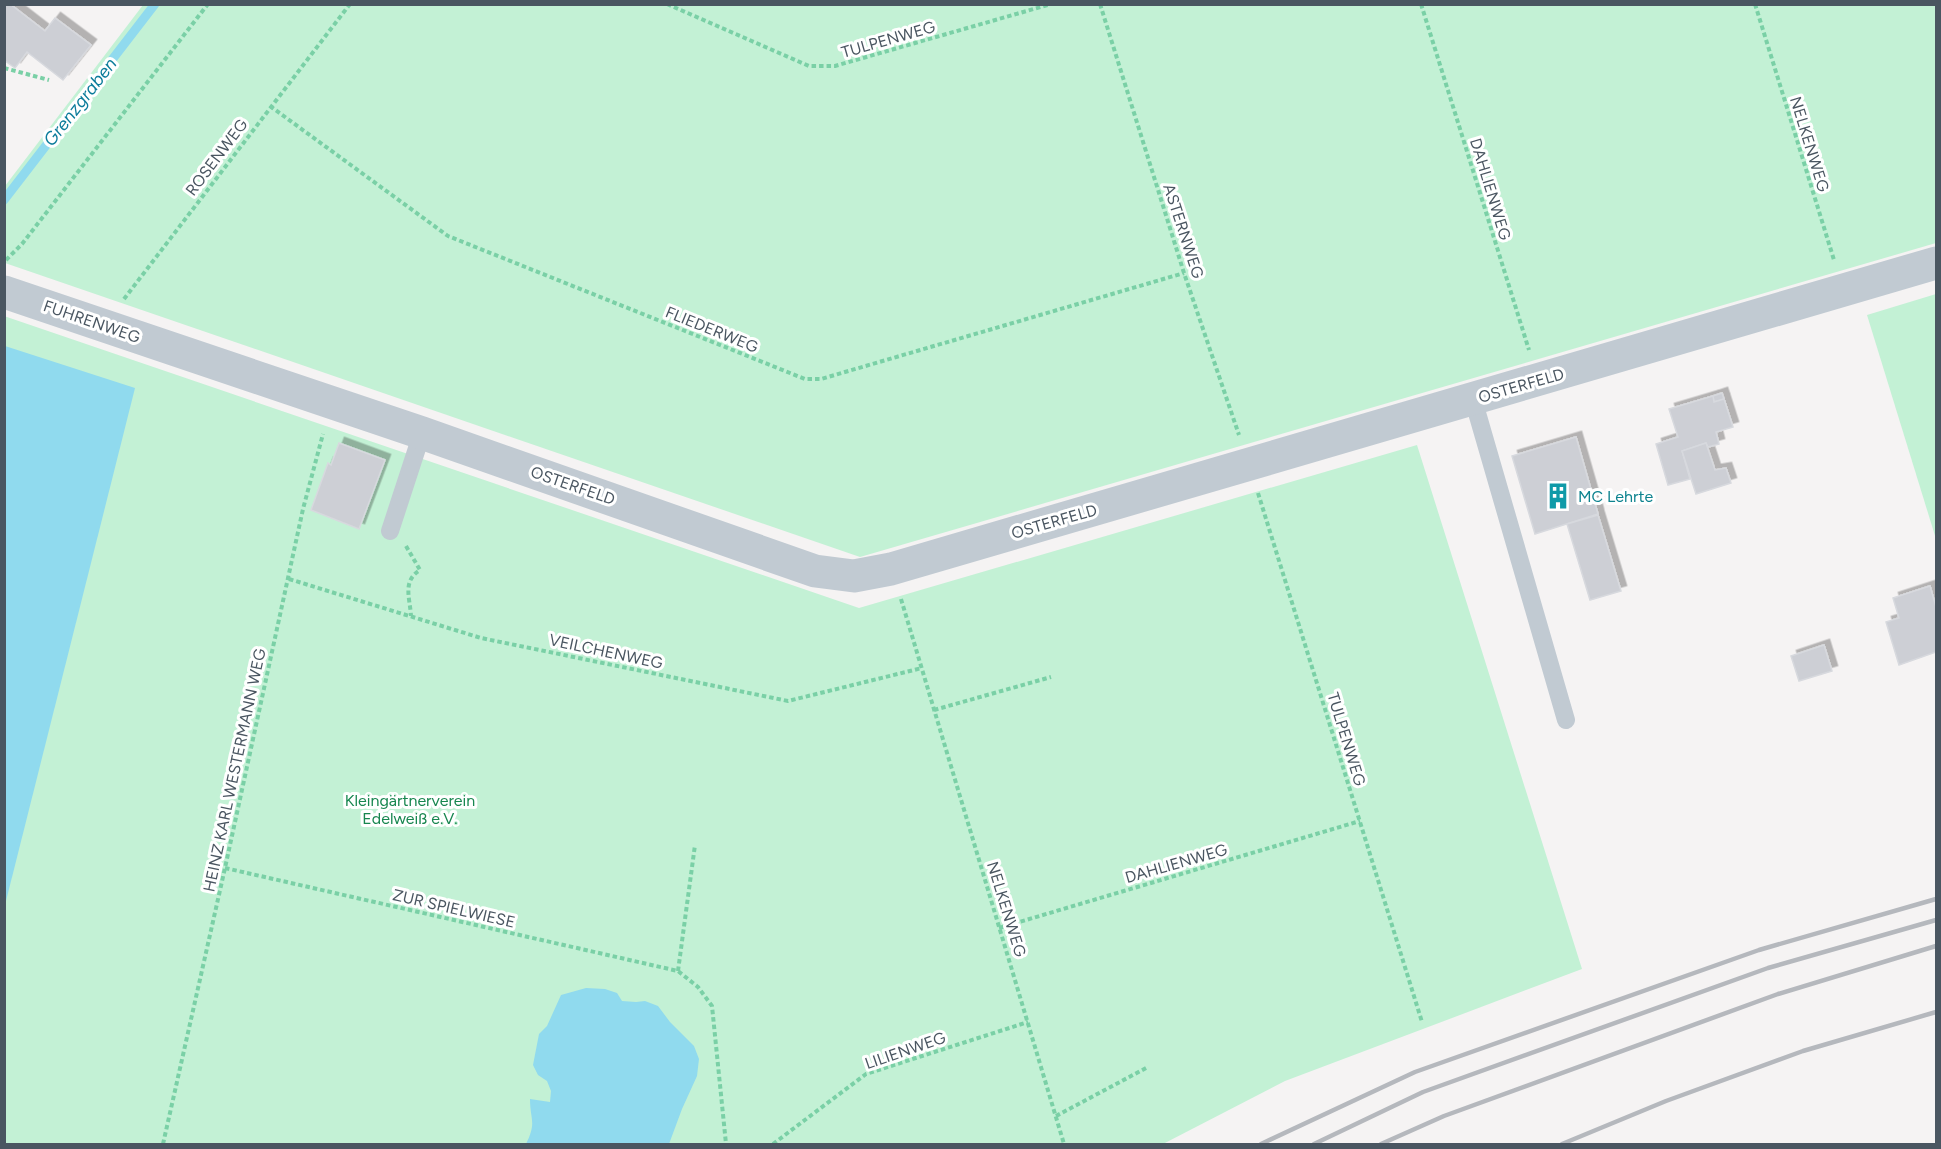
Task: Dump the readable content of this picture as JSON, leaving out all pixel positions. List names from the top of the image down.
{
  "streets": {
    "street": ["FUHRENWEG", "OSTERFELD"],
    "path": [
      "TULPENWEG",
      "NELKENWEG",
      "ROSENWEG",
      "DAHLIENWEG",
      "ASTERNWEG",
      "FLIEDERWEG",
      "VEILCHENWEG",
      "HEINZ KARL WESTERMANN WEG",
      "ZUR SPIELWIESE",
      "LILIENWEG"
    ]
  },
  "crossings": [
    ["TULPENWEG", "DAHLIENWEG"],
    ["TULPENWEG", "ASTERNWEG"],
    ["TULPENWEG", "OSTERFELD"],
    ["NELKENWEG", "DAHLIENWEG"],
    ["NELKENWEG", "OSTERFELD"],
    ["NELKENWEG", "VEILCHENWEG"],
    ["NELKENWEG", "LILIENWEG"],
    ["ROSENWEG", "FUHRENWEG"],
    ["ROSENWEG", "FLIEDERWEG"],
    ["DAHLIENWEG", "OSTERFELD"],
    ["ASTERNWEG", "FLIEDERWEG"],
    ["ASTERNWEG", "OSTERFELD"],
    ["FUHRENWEG", "OSTERFELD"],
    ["OSTERFELD", "HEINZ KARL WESTERMANN WEG"],
    ["VEILCHENWEG", "HEINZ KARL WESTERMANN WEG"],
    ["HEINZ KARL WESTERMANN WEG", "ZUR SPIELWIESE"]
  ],
  "water": ["Grenzgraben"],
  "parks": ["Kleingärtnerverein Edelweiß e.V."],
  "places": {
    "building": ["MC Lehrte"]
  }
}
